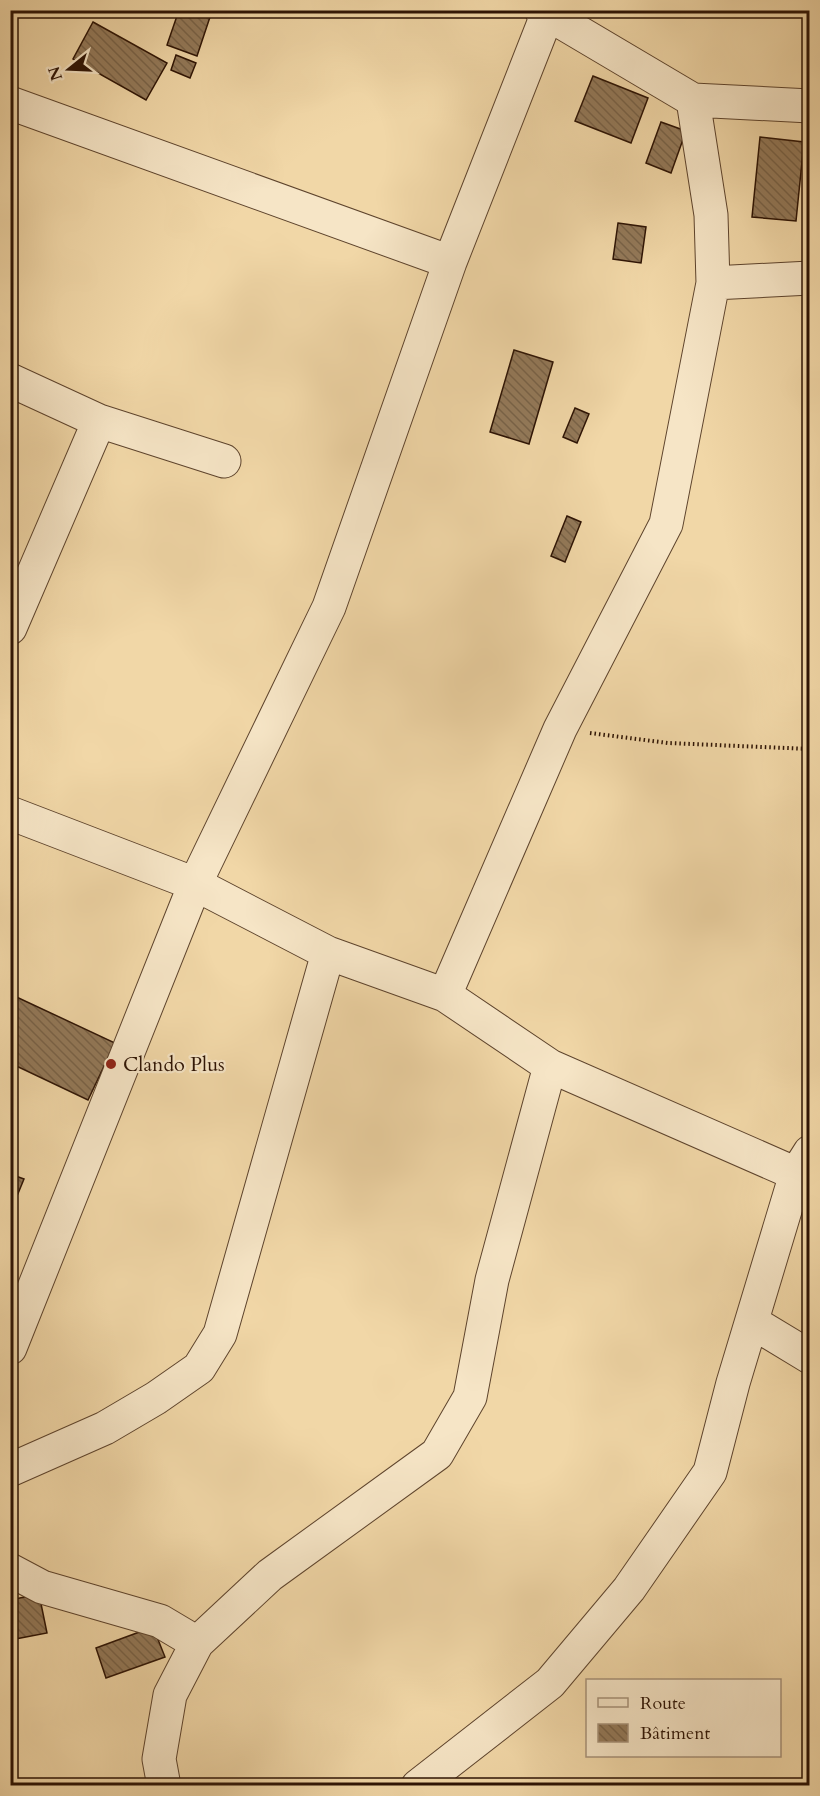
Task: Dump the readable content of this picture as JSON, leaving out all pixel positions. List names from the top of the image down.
{
  "places": ["Clando Plus"],
  "legend": ["Route", "Bâtiment"],
  "north": "left"
}
